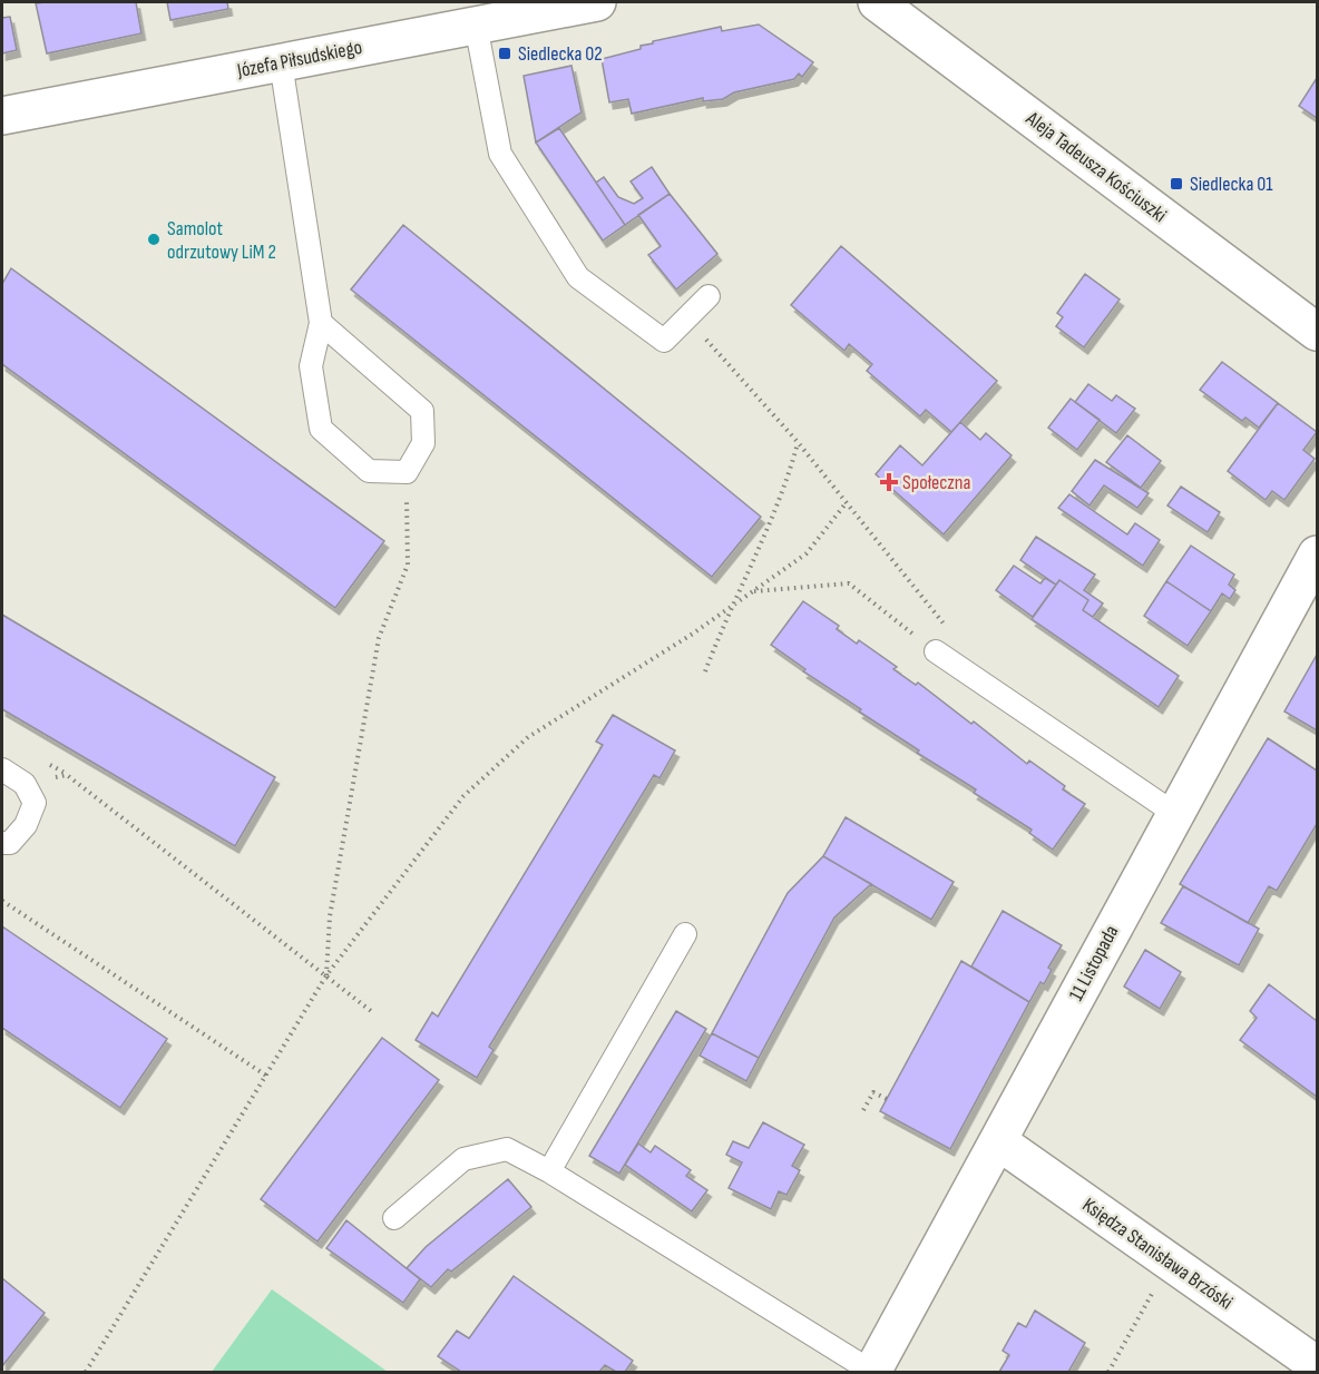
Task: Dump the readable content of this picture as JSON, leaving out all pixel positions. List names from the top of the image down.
{
  "streets": {
    "street": [
      "Józefa Piłsudskiego",
      "Aleja Tadeusza Kościuszki",
      "11 Listopada",
      "Księdza Stanisława Brzóski"
    ]
  },
  "crossings": [
    ["11 Listopada", "Księdza Stanisława Brzóski"]
  ],
  "places": {
    "transit": ["Siedlecka 02", "Siedlecka 01"],
    "other": ["Samolot odrzutowy LiM 2"],
    "health": ["Społeczna"]
  }
}
